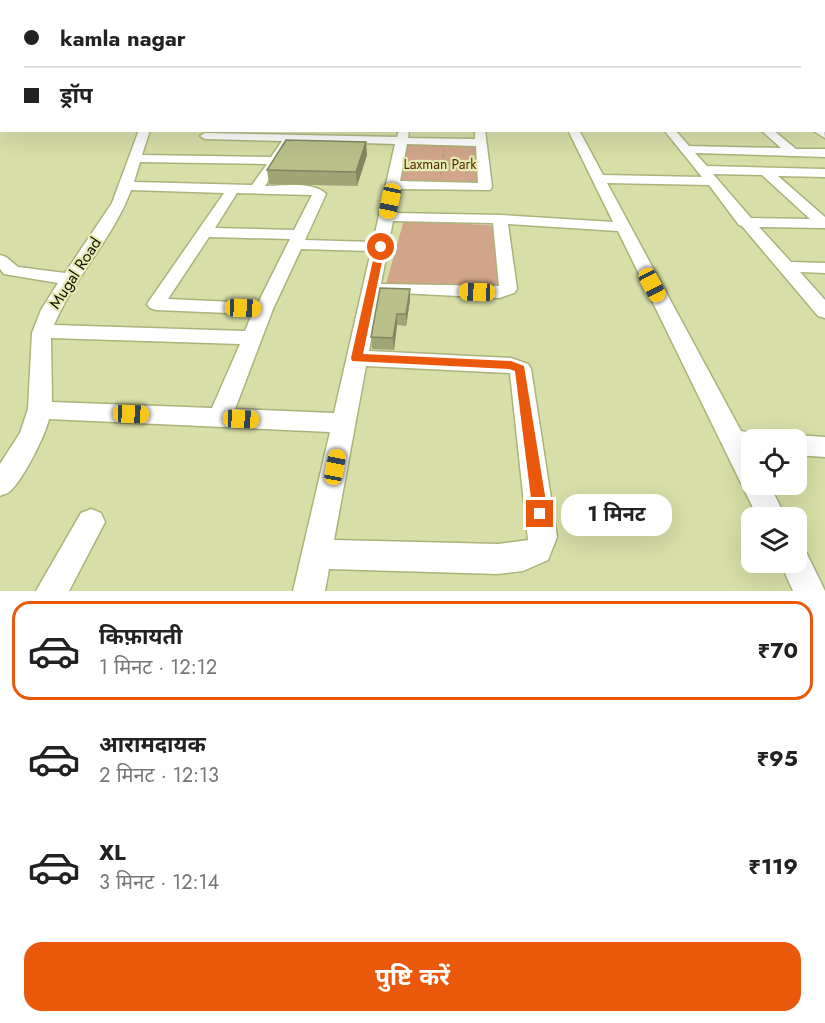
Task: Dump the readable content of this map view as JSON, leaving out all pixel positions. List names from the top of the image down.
{
  "streets": {
    "street": ["Mugal Road"]
  },
  "parks": ["Laxman Park"],
  "page": {
    "banner": ["kamla nagar", "ड्रॉप"],
    "bubble": "1 मिनट",
    "list": [
      {
        "name": "किफ़ायती",
        "note": "1 मिनट · 12:12",
        "value": "₹70"
      },
      {
        "name": "आरामदायक",
        "note": "2 मिनट · 12:13",
        "value": "₹95"
      },
      {
        "name": "XL",
        "note": "3 मिनट · 12:14",
        "value": "₹119"
      }
    ],
    "buttons": "पुष्टि करें"
  }
}
